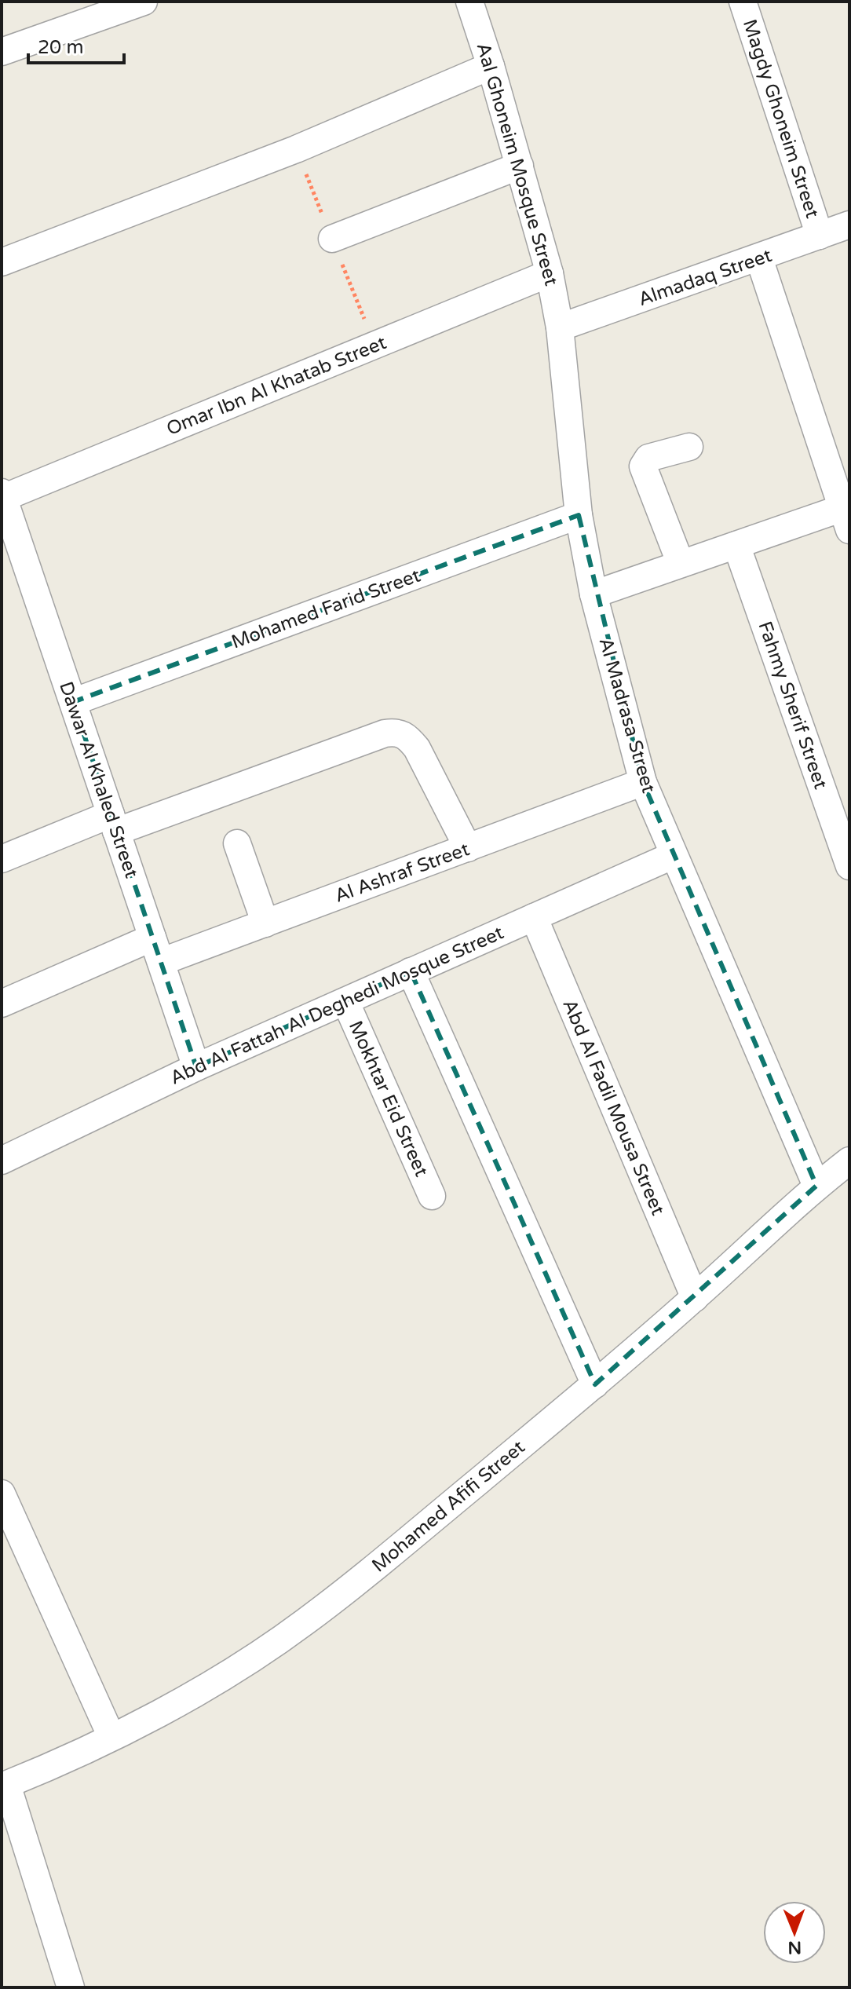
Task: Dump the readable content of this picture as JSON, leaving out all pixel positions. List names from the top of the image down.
{
  "streets": {
    "street": [
      "Magdy Ghoneim Street",
      "Aal Ghoneim Mosque Street",
      "Almadaq Street",
      "Omar Ibn Al Khatab Street",
      "Mohamed Farid Street",
      "Fahmy Sherif Street",
      "Al Madrasa Street",
      "Dawar Al Khaled Street",
      "Al Ashraf Street",
      "Abd Al Fattah Al Deghedi Mosque Street",
      "Mokhtar Eid Street",
      "Abd Al Fadil Mousa Street",
      "Mohamed Afifi Street"
    ]
  },
  "crossings": [
    ["Magdy Ghoneim Street", "Almadaq Street"],
    ["Aal Ghoneim Mosque Street", "Almadaq Street"],
    ["Aal Ghoneim Mosque Street", "Omar Ibn Al Khatab Street"],
    ["Aal Ghoneim Mosque Street", "Al Madrasa Street"],
    ["Almadaq Street", "Al Madrasa Street"],
    ["Omar Ibn Al Khatab Street", "Dawar Al Khaled Street"],
    ["Mohamed Farid Street", "Al Madrasa Street"],
    ["Mohamed Farid Street", "Dawar Al Khaled Street"],
    ["Al Madrasa Street", "Al Ashraf Street"],
    ["Al Madrasa Street", "Abd Al Fattah Al Deghedi Mosque Street"],
    ["Al Madrasa Street", "Mohamed Afifi Street"],
    ["Dawar Al Khaled Street", "Al Ashraf Street"],
    ["Dawar Al Khaled Street", "Abd Al Fattah Al Deghedi Mosque Street"],
    ["Abd Al Fattah Al Deghedi Mosque Street", "Mokhtar Eid Street"],
    ["Abd Al Fattah Al Deghedi Mosque Street", "Abd Al Fadil Mousa Street"],
    ["Abd Al Fadil Mousa Street", "Mohamed Afifi Street"]
  ],
  "scale_bar": "20 m",
  "north": "bottom"
}
